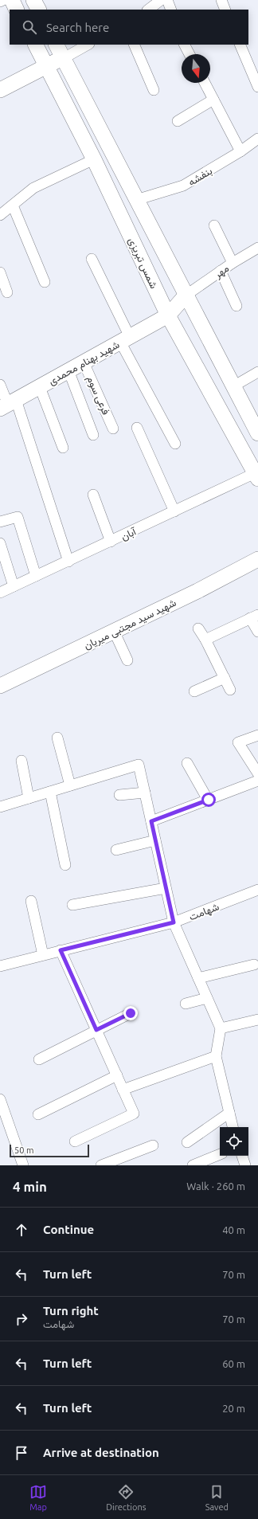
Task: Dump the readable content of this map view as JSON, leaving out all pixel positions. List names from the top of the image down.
{
  "streets": {
    "main road": ["شمس تبریزی", "شهید بهنام محمدی", "شهید سید مجتبی میریان"],
    "street": [
      "بنفشه",
      "مهر",
      "فرعی سوم",
      "آبان",
      "شهامت"
    ]
  },
  "crossings": [
    ["بنفشه", "شمس تبریزی"],
    ["شمس تبریزی", "مهر"],
    ["شمس تبریزی", "شهید بهنام محمدی"],
    ["شمس تبریزی", "آبان"],
    ["مهر", "شهید بهنام محمدی"],
    ["شهید بهنام محمدی", "فرعی سوم"]
  ],
  "scale_bar": "50 m",
  "north": "bottom",
  "page": {
    "search": "Search here",
    "scale": "50 m",
    "heading": ["4 min", "Walk · 260 m"],
    "list": [
      ["Continue", "40 m"],
      ["Turn left", "70 m"],
      ["Turn right", "شهامت", "70 m"],
      ["Turn left", "60 m"],
      ["Turn left", "20 m"],
      "Arrive at destination"
    ],
    "nav": ["Map", "Directions", "Saved"]
  }
}
